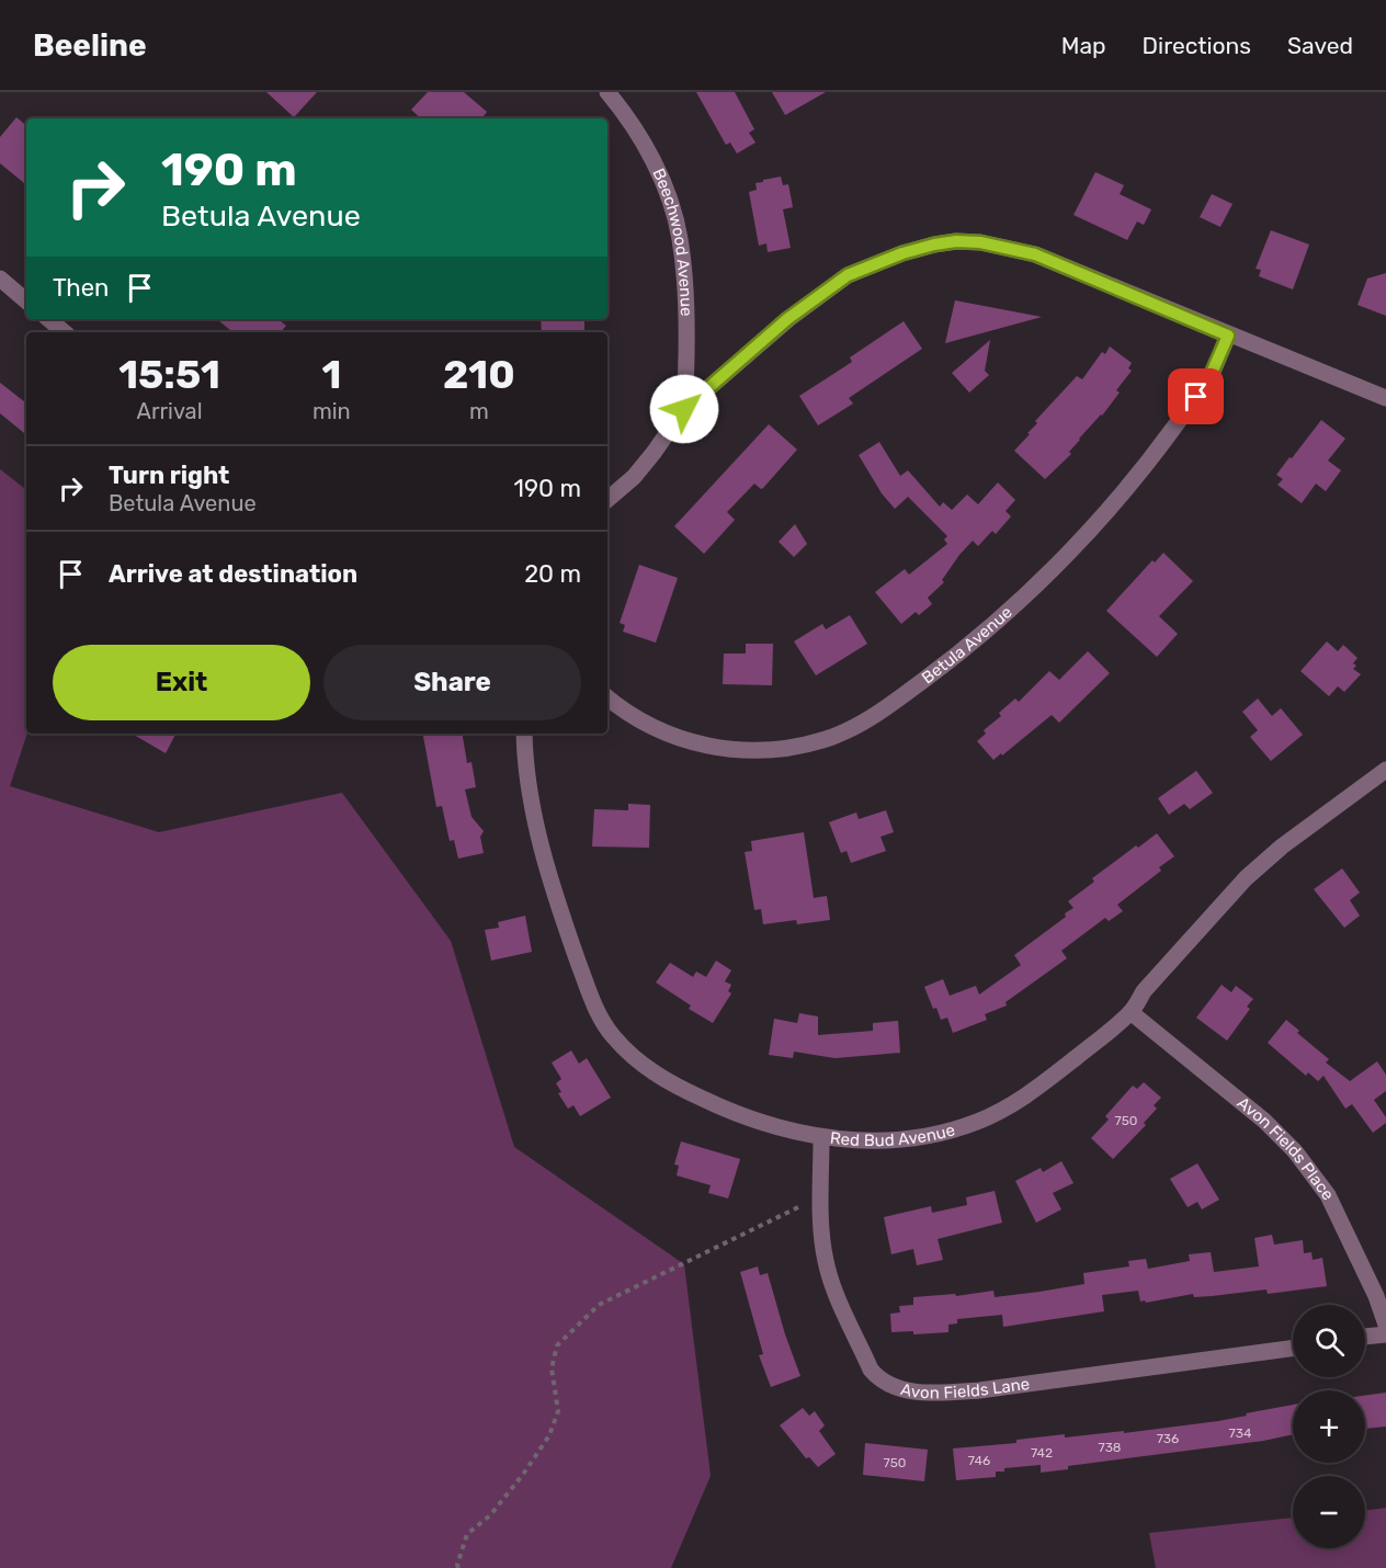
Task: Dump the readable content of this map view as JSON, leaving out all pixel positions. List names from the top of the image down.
{
  "streets": {
    "street": [
      "Beechwood Avenue",
      "Betula Avenue",
      "Red Bud Avenue",
      "Avon Fields Place",
      "Avon Fields Lane"
    ]
  },
  "crossings": [
    ["Red Bud Avenue", "Avon Fields Place"],
    ["Red Bud Avenue", "Avon Fields Lane"]
  ],
  "house_numbers": [
    "750",
    "734",
    "736",
    "738",
    "742",
    "746",
    "750"
  ],
  "page": {
    "header": "Beeline",
    "nav": ["Map", "Directions", "Saved"],
    "turn": ["190 m", "Betula Avenue"],
    "then": "Then",
    "eta": [
      "15:51",
      "Arrival",
      "1",
      "min",
      "210",
      "m"
    ],
    "list": [
      {
        "name": "Turn right",
        "note": "Betula Avenue",
        "value": "190 m"
      },
      {
        "name": "Arrive at destination",
        "value": "20 m"
      }
    ],
    "buttons": ["Exit", "Share"],
    "map_buttons": ["+", "−"]
  }
}
